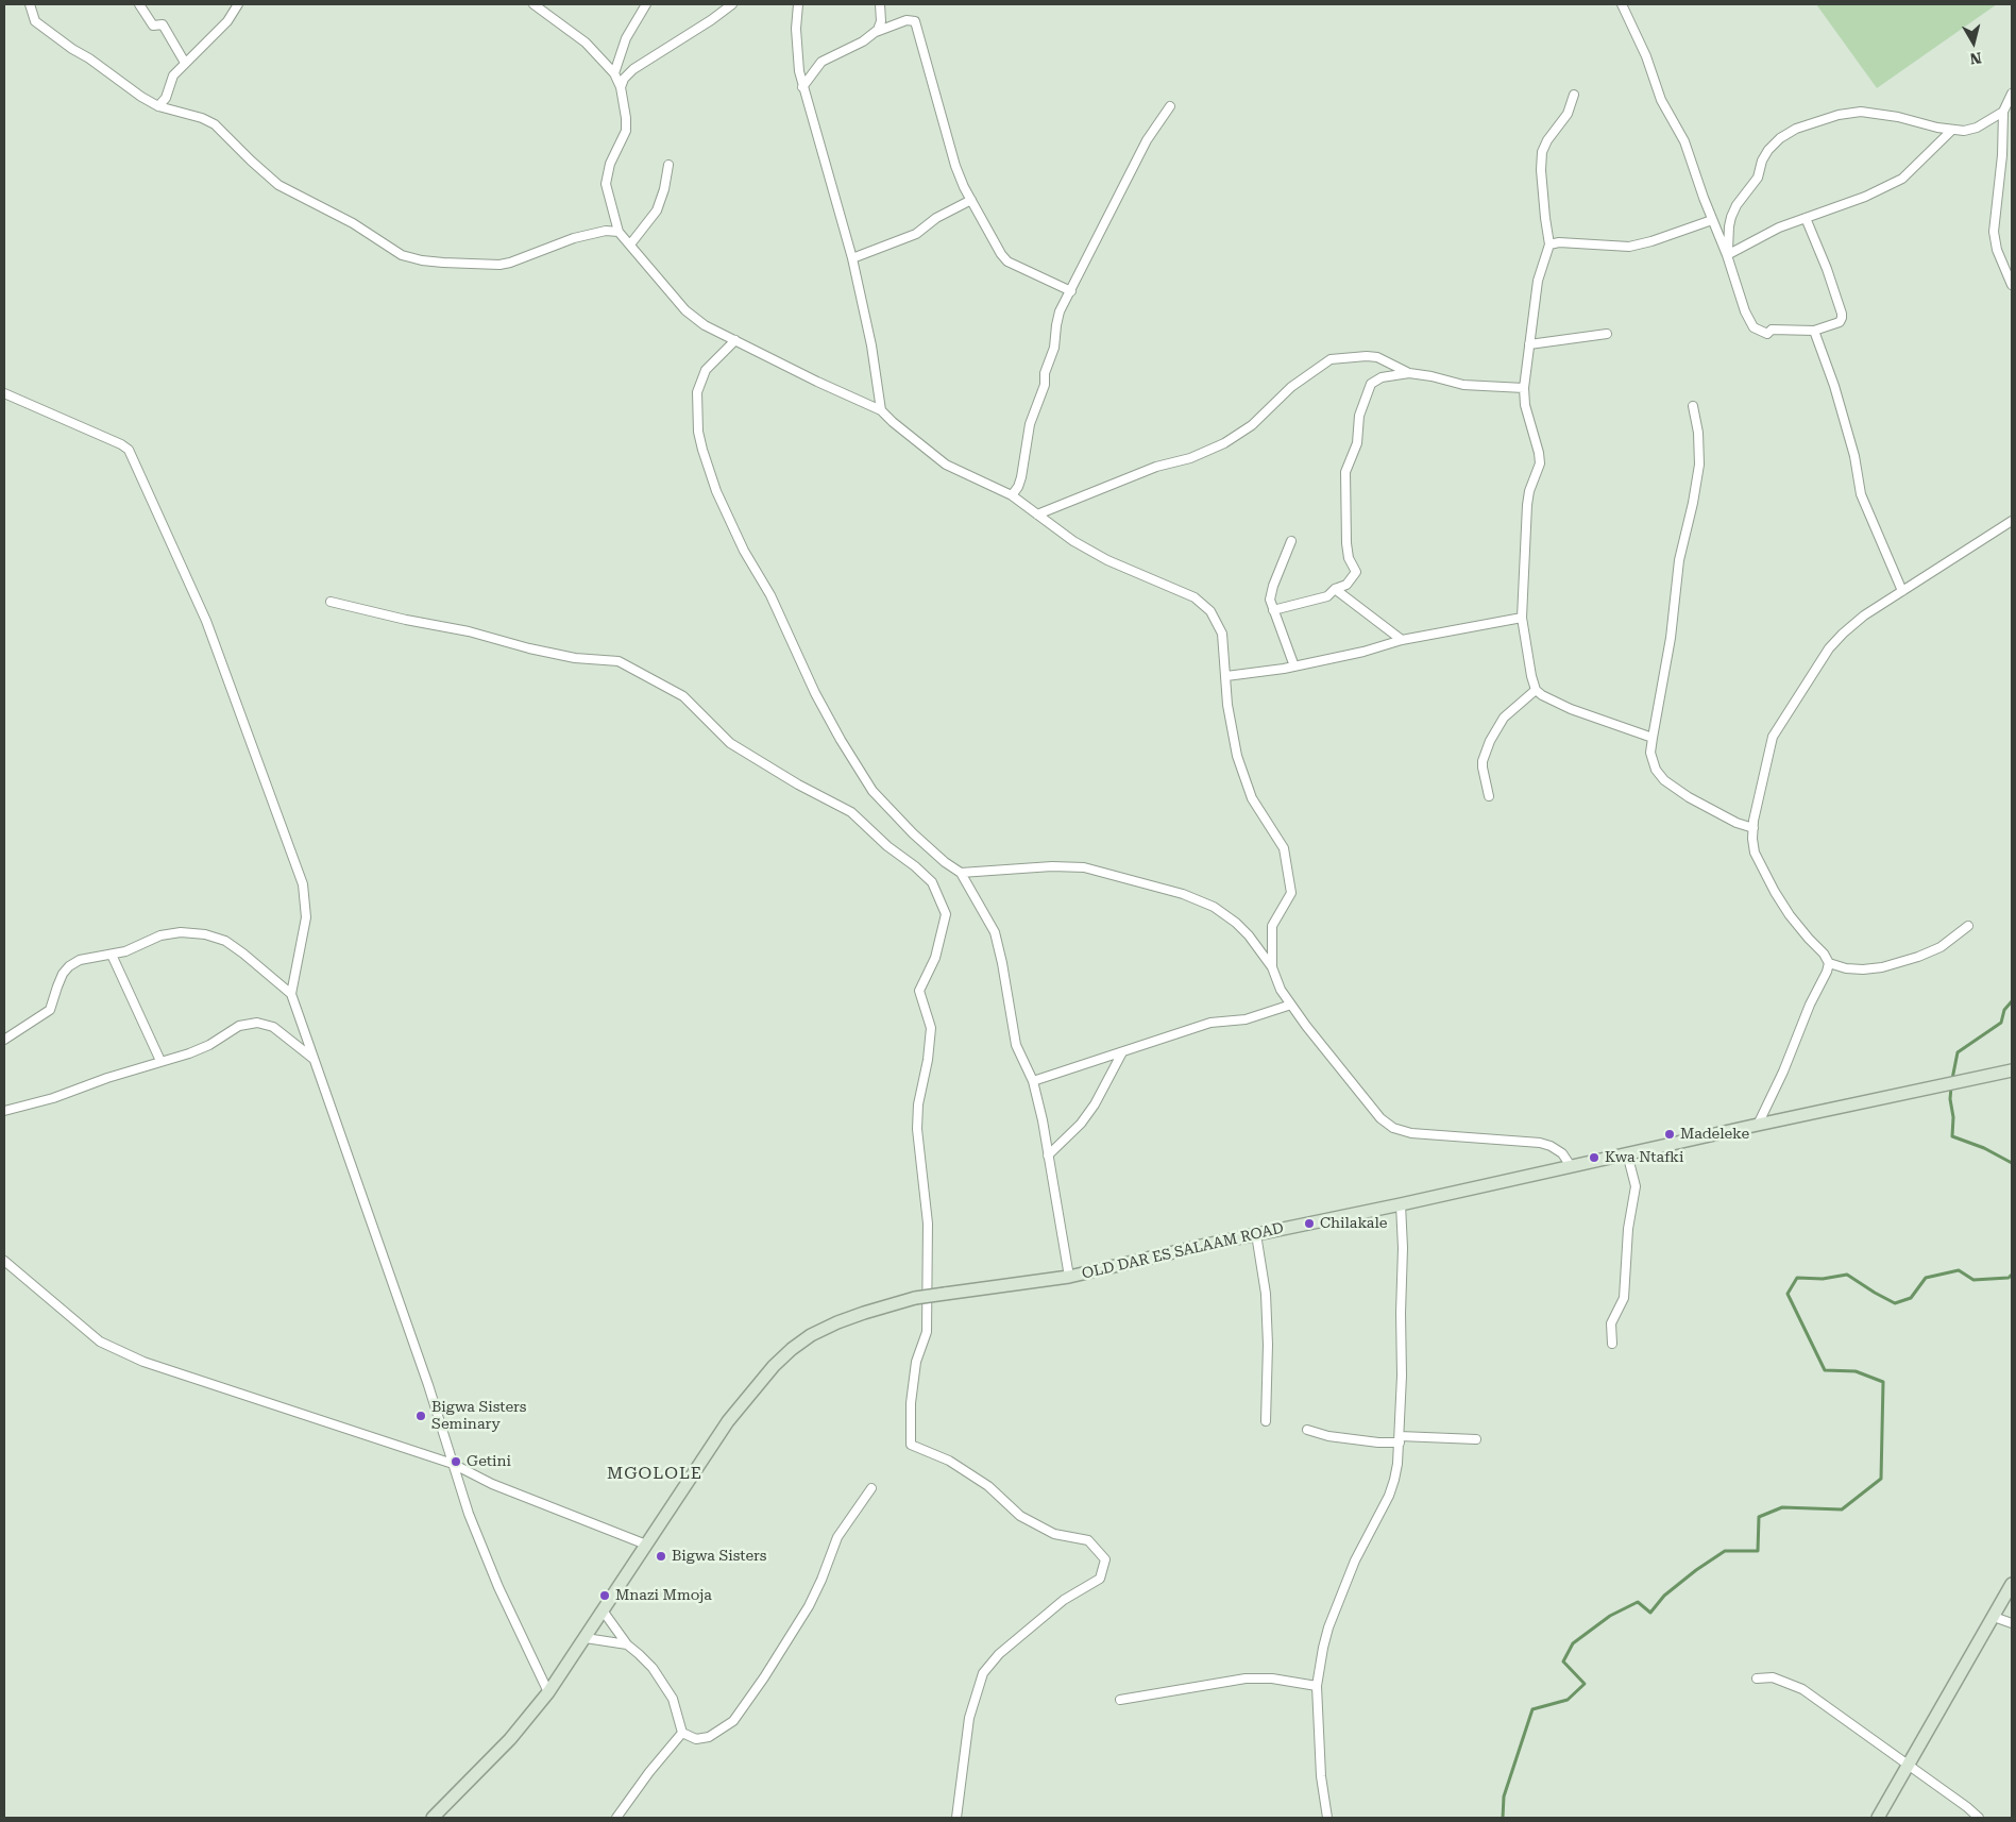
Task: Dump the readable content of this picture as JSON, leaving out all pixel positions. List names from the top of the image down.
{
  "streets": {
    "street": ["OLD DAR ES SALAAM ROAD"]
  },
  "districts": ["MGOLOLE"],
  "places": [
    "Madeleke",
    "Kwa Ntafki",
    "Chilakale",
    "Bigwa Sisters Seminary",
    "Getini",
    "Bigwa Sisters",
    "Mnazi Mmoja"
  ],
  "north": "bottom"
}
